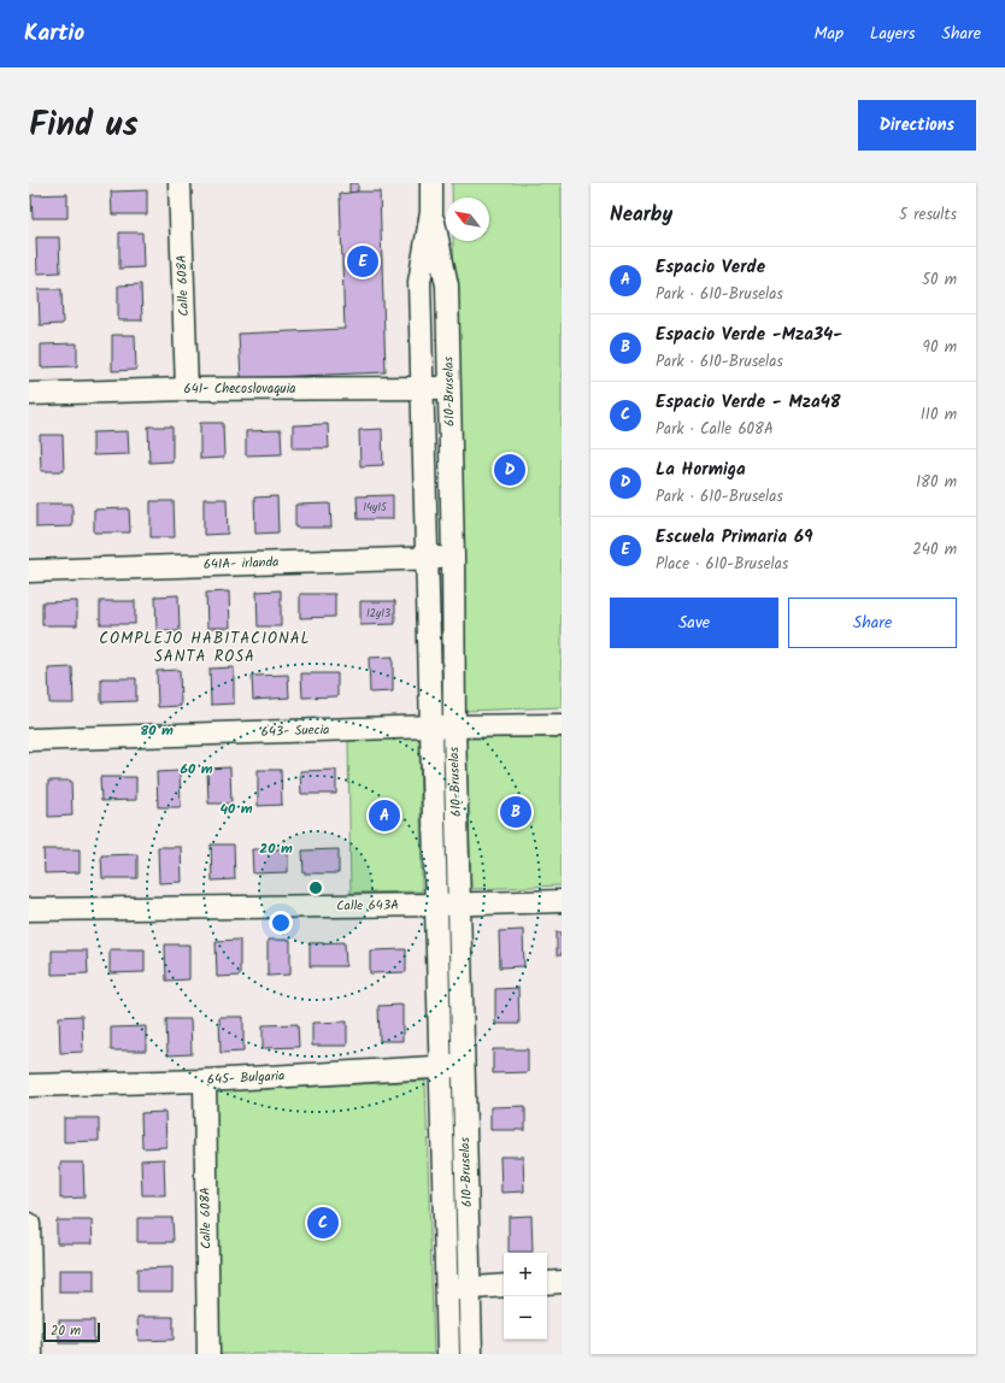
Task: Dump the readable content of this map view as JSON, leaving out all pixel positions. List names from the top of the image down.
{
  "streets": {
    "street": [
      "Calle 608A",
      "641- Checoslovaquia",
      "610-Bruselas",
      "641A- irlanda",
      "643- Suecia",
      "Calle 643A",
      "645- Bulgaria"
    ]
  },
  "crossings": [
    ["Calle 608A", "641- Checoslovaquia"],
    ["Calle 608A", "645- Bulgaria"],
    ["641- Checoslovaquia", "610-Bruselas"],
    ["610-Bruselas", "641A- irlanda"],
    ["610-Bruselas", "643- Suecia"],
    ["610-Bruselas", "Calle 643A"],
    ["610-Bruselas", "645- Bulgaria"]
  ],
  "districts": ["COMPLEJO HABITACIONAL SANTA ROSA"],
  "house_numbers": ["14y15", "12y13"],
  "scale_bar": "20 m",
  "north": "top left",
  "page": {
    "header": "Kartio",
    "nav": ["Map", "Layers", "Share"],
    "title": "Find us",
    "buttons": [
      "Directions",
      ["Save", "Share"]
    ],
    "heading": ["Nearby", "5 results"],
    "pins": [
      "E",
      "D",
      "B",
      "A",
      "C"
    ],
    "list": [
      {
        "mark": "A",
        "name": "Espacio Verde",
        "note": "Park · 610-Bruselas",
        "value": "50 m"
      },
      {
        "mark": "B",
        "name": "Espacio Verde -Mza34-",
        "note": "Park · 610-Bruselas",
        "value": "90 m"
      },
      {
        "mark": "C",
        "name": "Espacio Verde - Mza48",
        "note": "Park · Calle 608A",
        "value": "110 m"
      },
      {
        "mark": "D",
        "name": "La Hormiga",
        "note": "Park · 610-Bruselas",
        "value": "180 m"
      },
      {
        "mark": "E",
        "name": "Escuela Primaria 69",
        "note": "Place · 610-Bruselas",
        "value": "240 m"
      }
    ],
    "map_buttons": ["+", "−"],
    "scale": "20 m"
  },
  "rings": [
    "80 m",
    "60 m",
    "40 m",
    "20 m"
  ]
}
